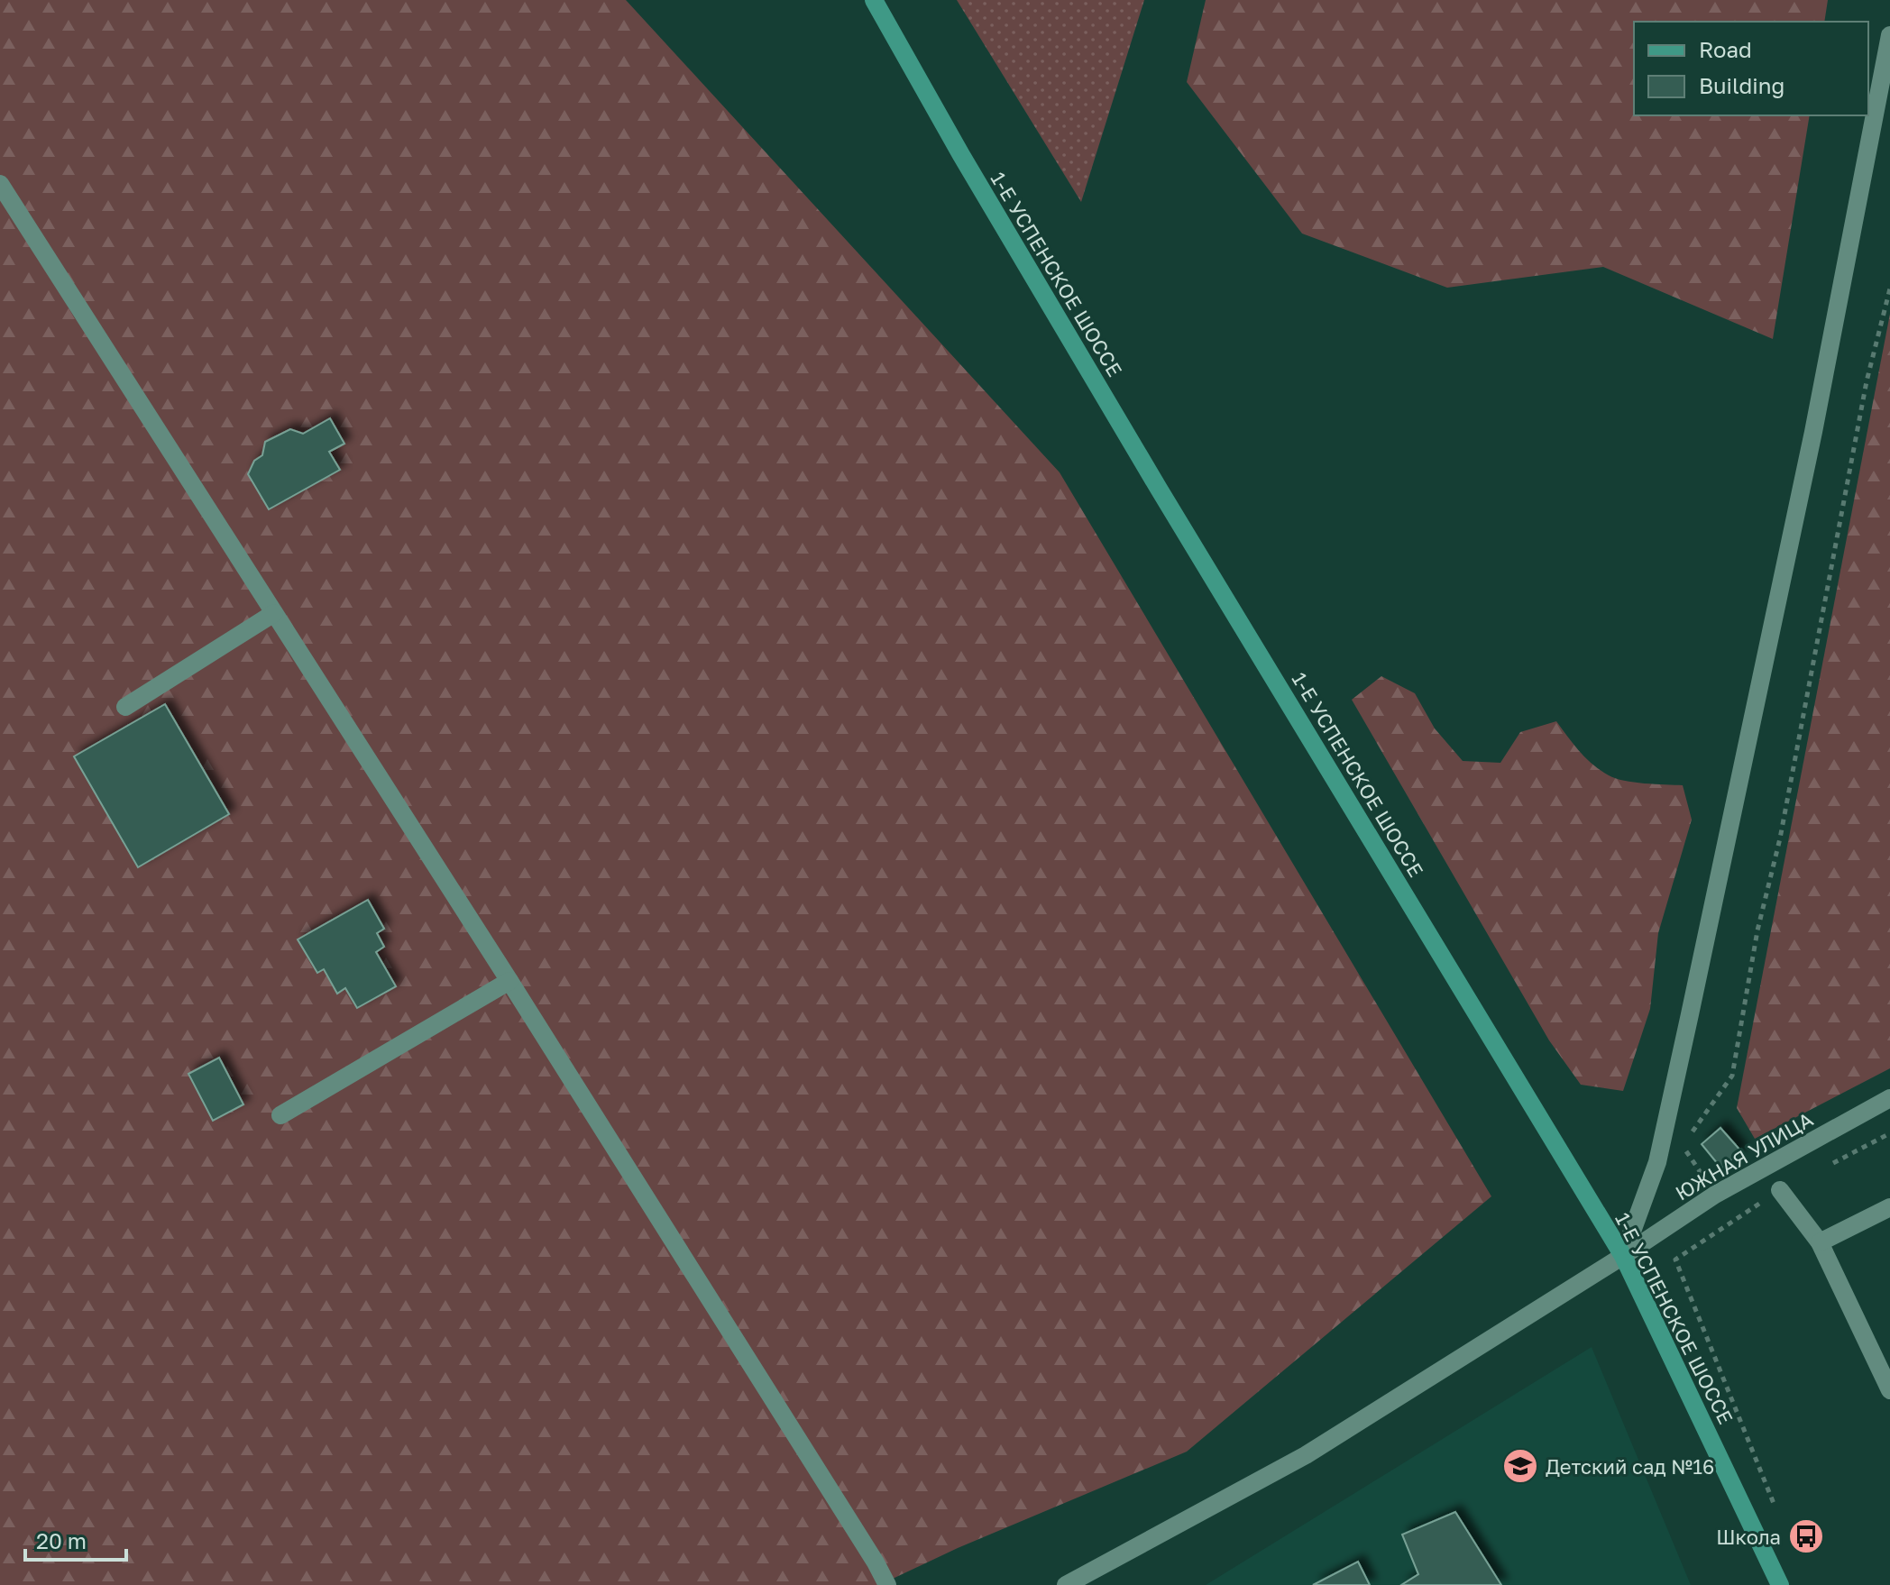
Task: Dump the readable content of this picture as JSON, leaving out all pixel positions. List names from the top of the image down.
{
  "streets": {
    "main road": ["1-Е УСПЕНСКОЕ ШОССЕ"],
    "street": ["ЮЖНАЯ УЛИЦА"]
  },
  "crossings": [
    ["1-Е УСПЕНСКОЕ ШОССЕ", "ЮЖНАЯ УЛИЦА"]
  ],
  "places": {
    "school or university": ["Детский сад №16"],
    "bus stop": ["Школа"]
  },
  "legend": ["Road", "Building"],
  "scale_bar": "20 m"
}
